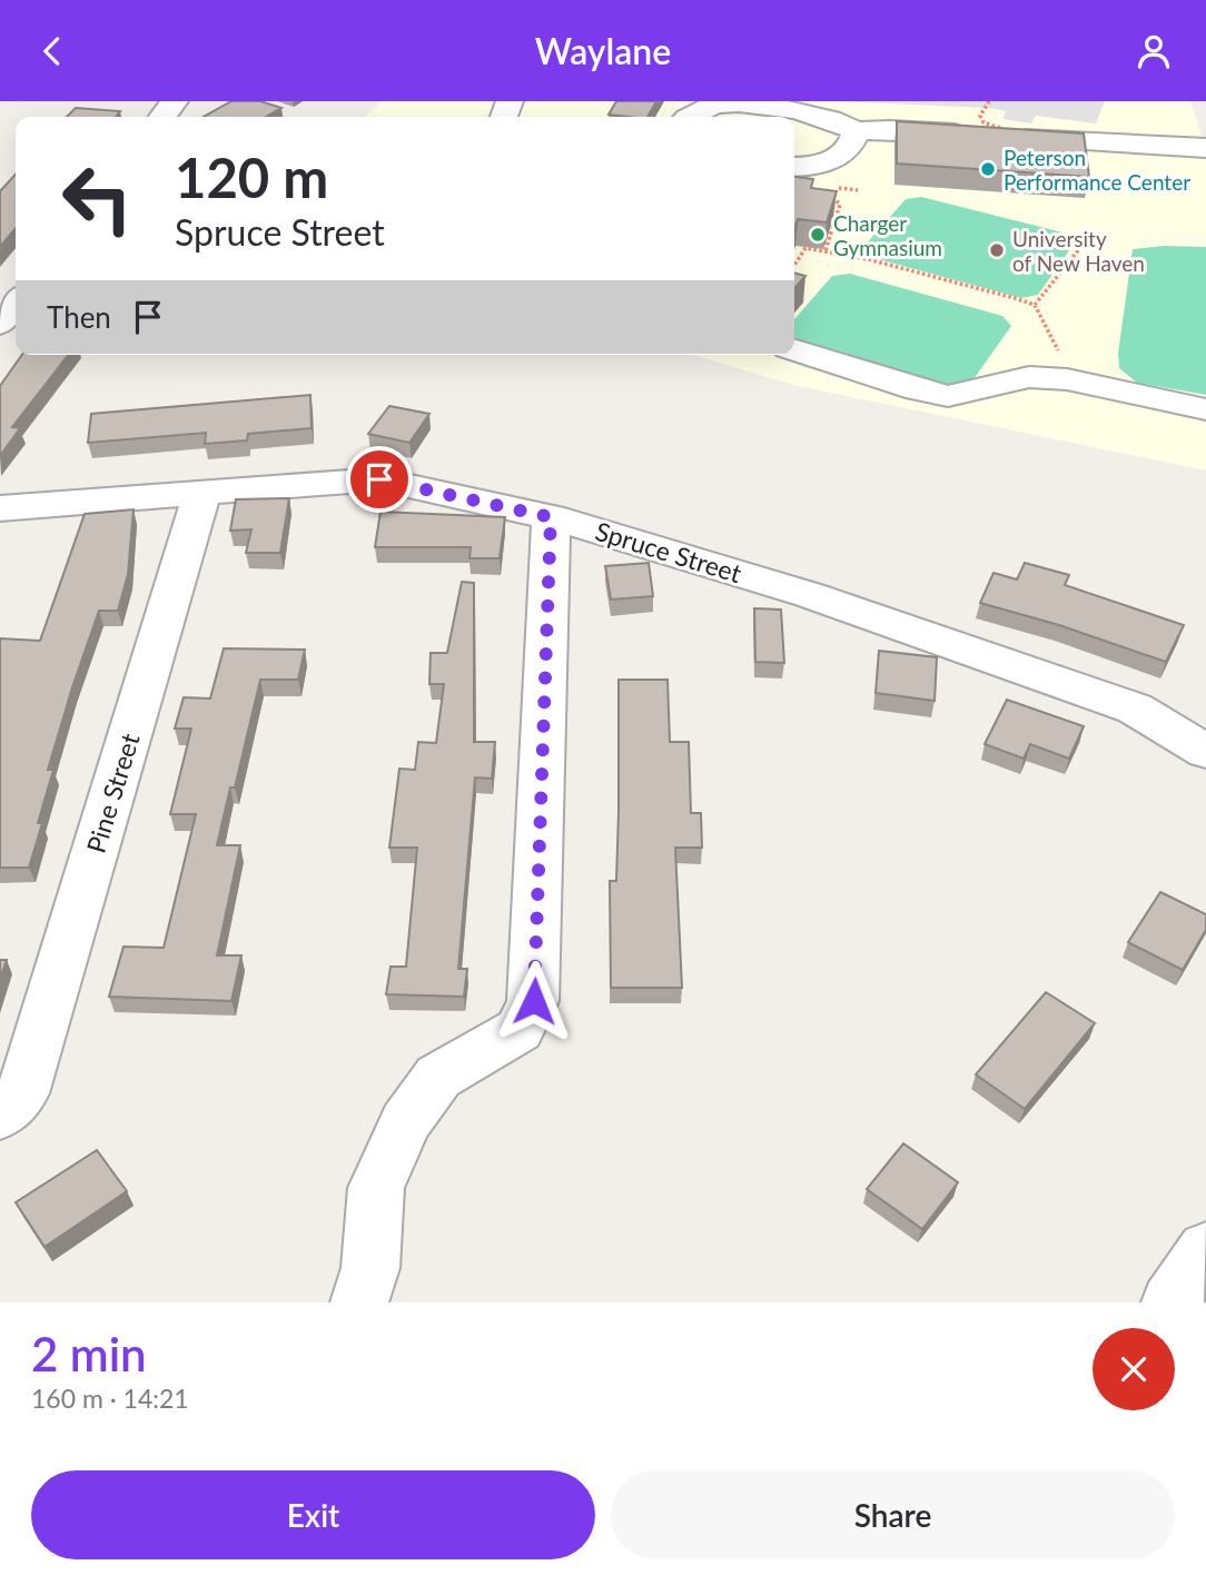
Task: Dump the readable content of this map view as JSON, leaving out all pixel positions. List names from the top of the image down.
{
  "streets": {
    "street": ["Spruce Street", "Pine Street"]
  },
  "crossings": [
    ["Spruce Street", "Pine Street"]
  ],
  "places": ["Peterson Performance Center", "Charger Gymnasium", "University of New Haven"],
  "page": {
    "header": "Waylane",
    "turn": ["120 m", "Spruce Street"],
    "then": "Then",
    "heading": ["2 min", "160 m · 14:21"],
    "buttons": ["Exit", "Share"]
  }
}
